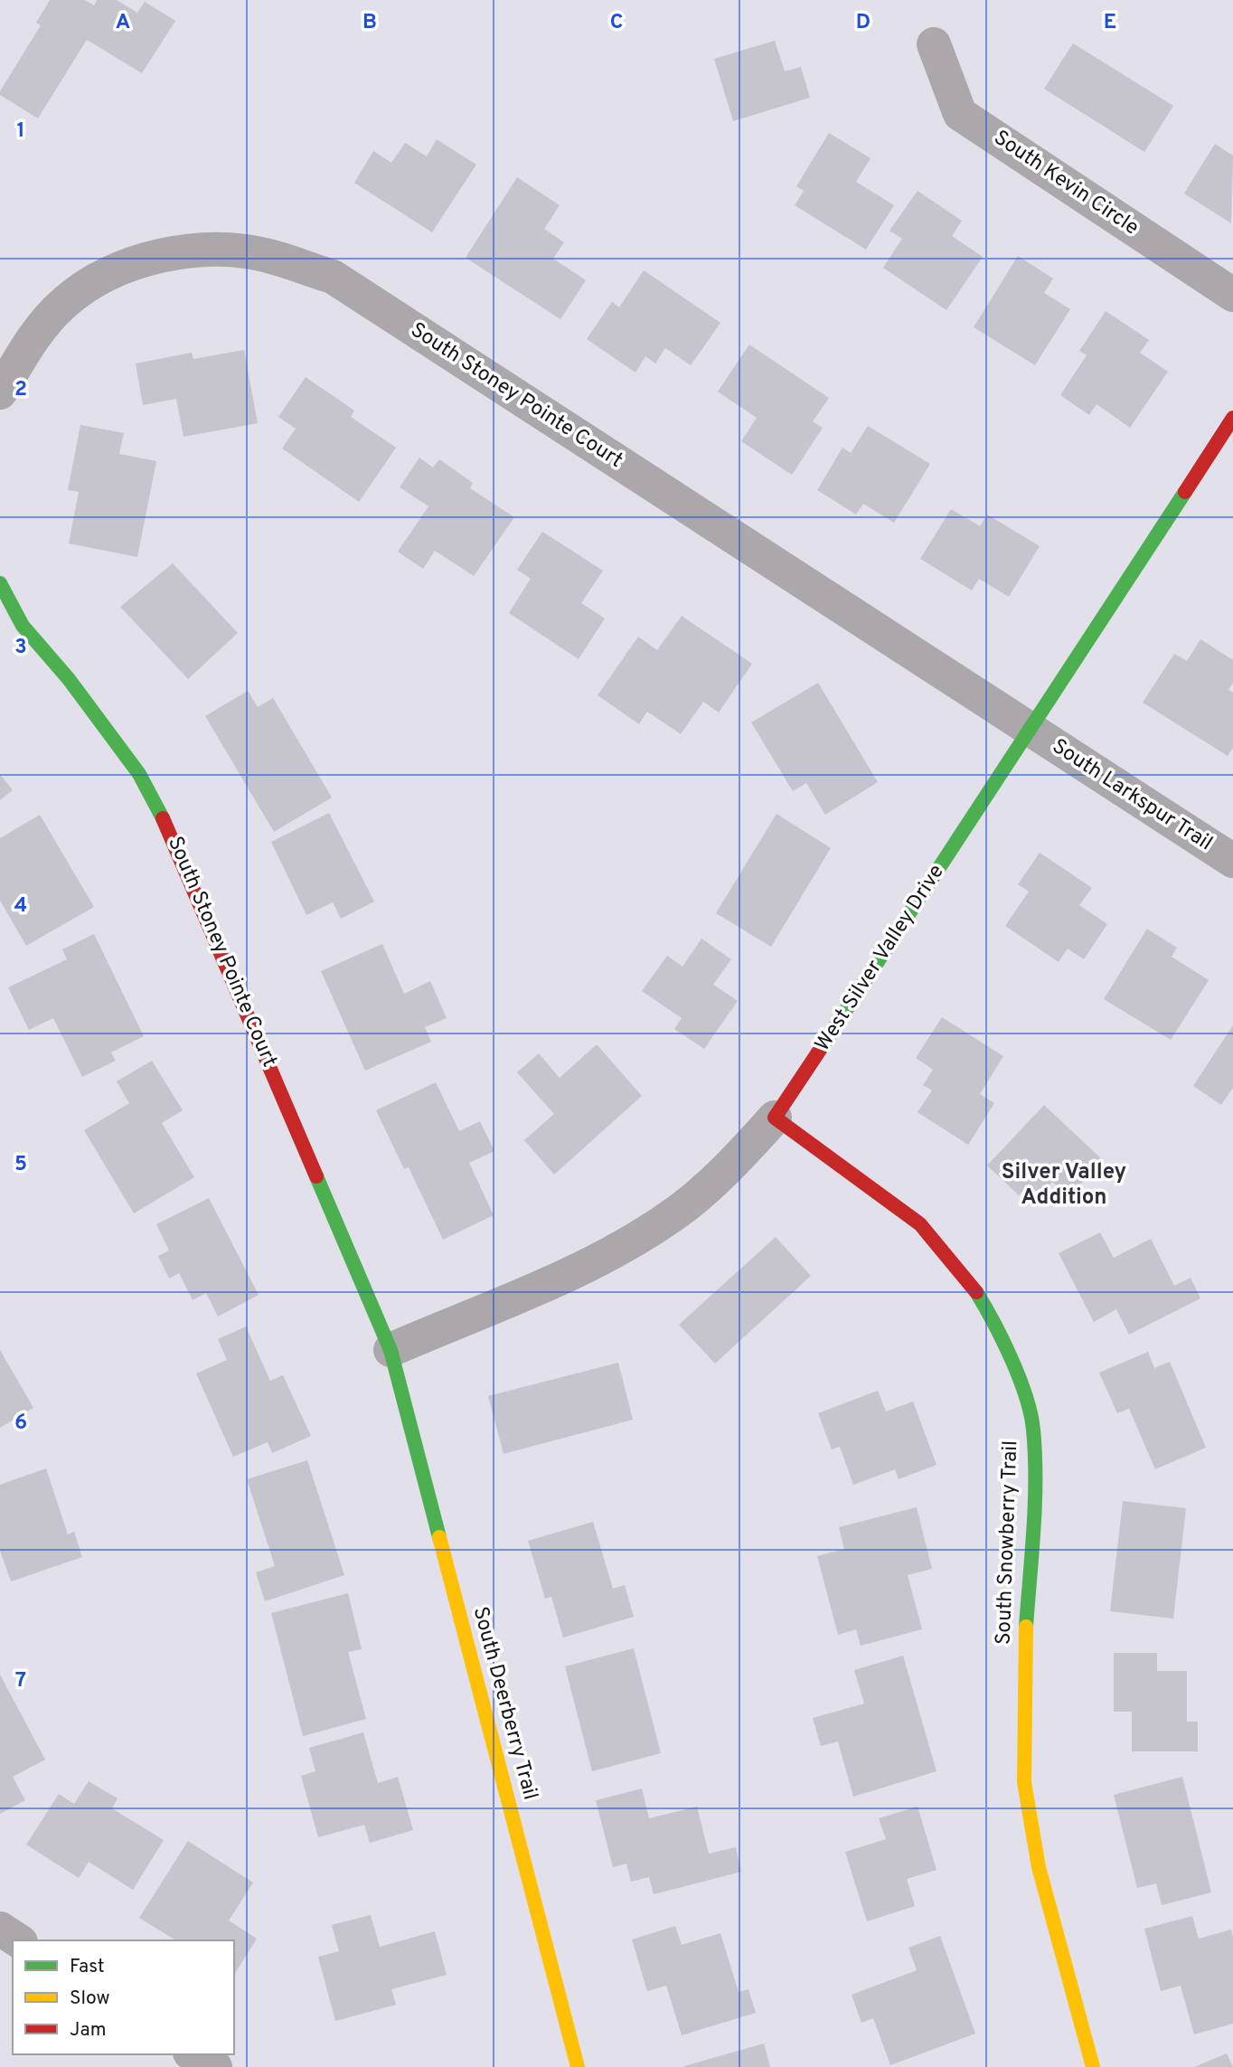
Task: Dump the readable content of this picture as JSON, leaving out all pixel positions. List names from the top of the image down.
{
  "streets": {
    "street": [
      "South Kevin Circle",
      "South Stoney Pointe Court",
      "South Larkspur Trail",
      "West Silver Valley Drive",
      "South Snowberry Trail",
      "South Deerberry Trail"
    ]
  },
  "crossings": [
    ["South Stoney Pointe Court", "South Larkspur Trail"],
    ["South Stoney Pointe Court", "West Silver Valley Drive"],
    ["South Stoney Pointe Court", "South Deerberry Trail"],
    ["South Larkspur Trail", "West Silver Valley Drive"],
    ["West Silver Valley Drive", "South Snowberry Trail"],
    ["West Silver Valley Drive", "South Deerberry Trail"]
  ],
  "districts": ["Silver Valley Addition"],
  "legend": ["Fast", "Slow", "Jam"],
  "grid": {
    "columns": [
      "A",
      "B",
      "C",
      "D",
      "E"
    ],
    "rows": [
      "1",
      "2",
      "3",
      "4",
      "5",
      "6",
      "7"
    ]
  }
}
